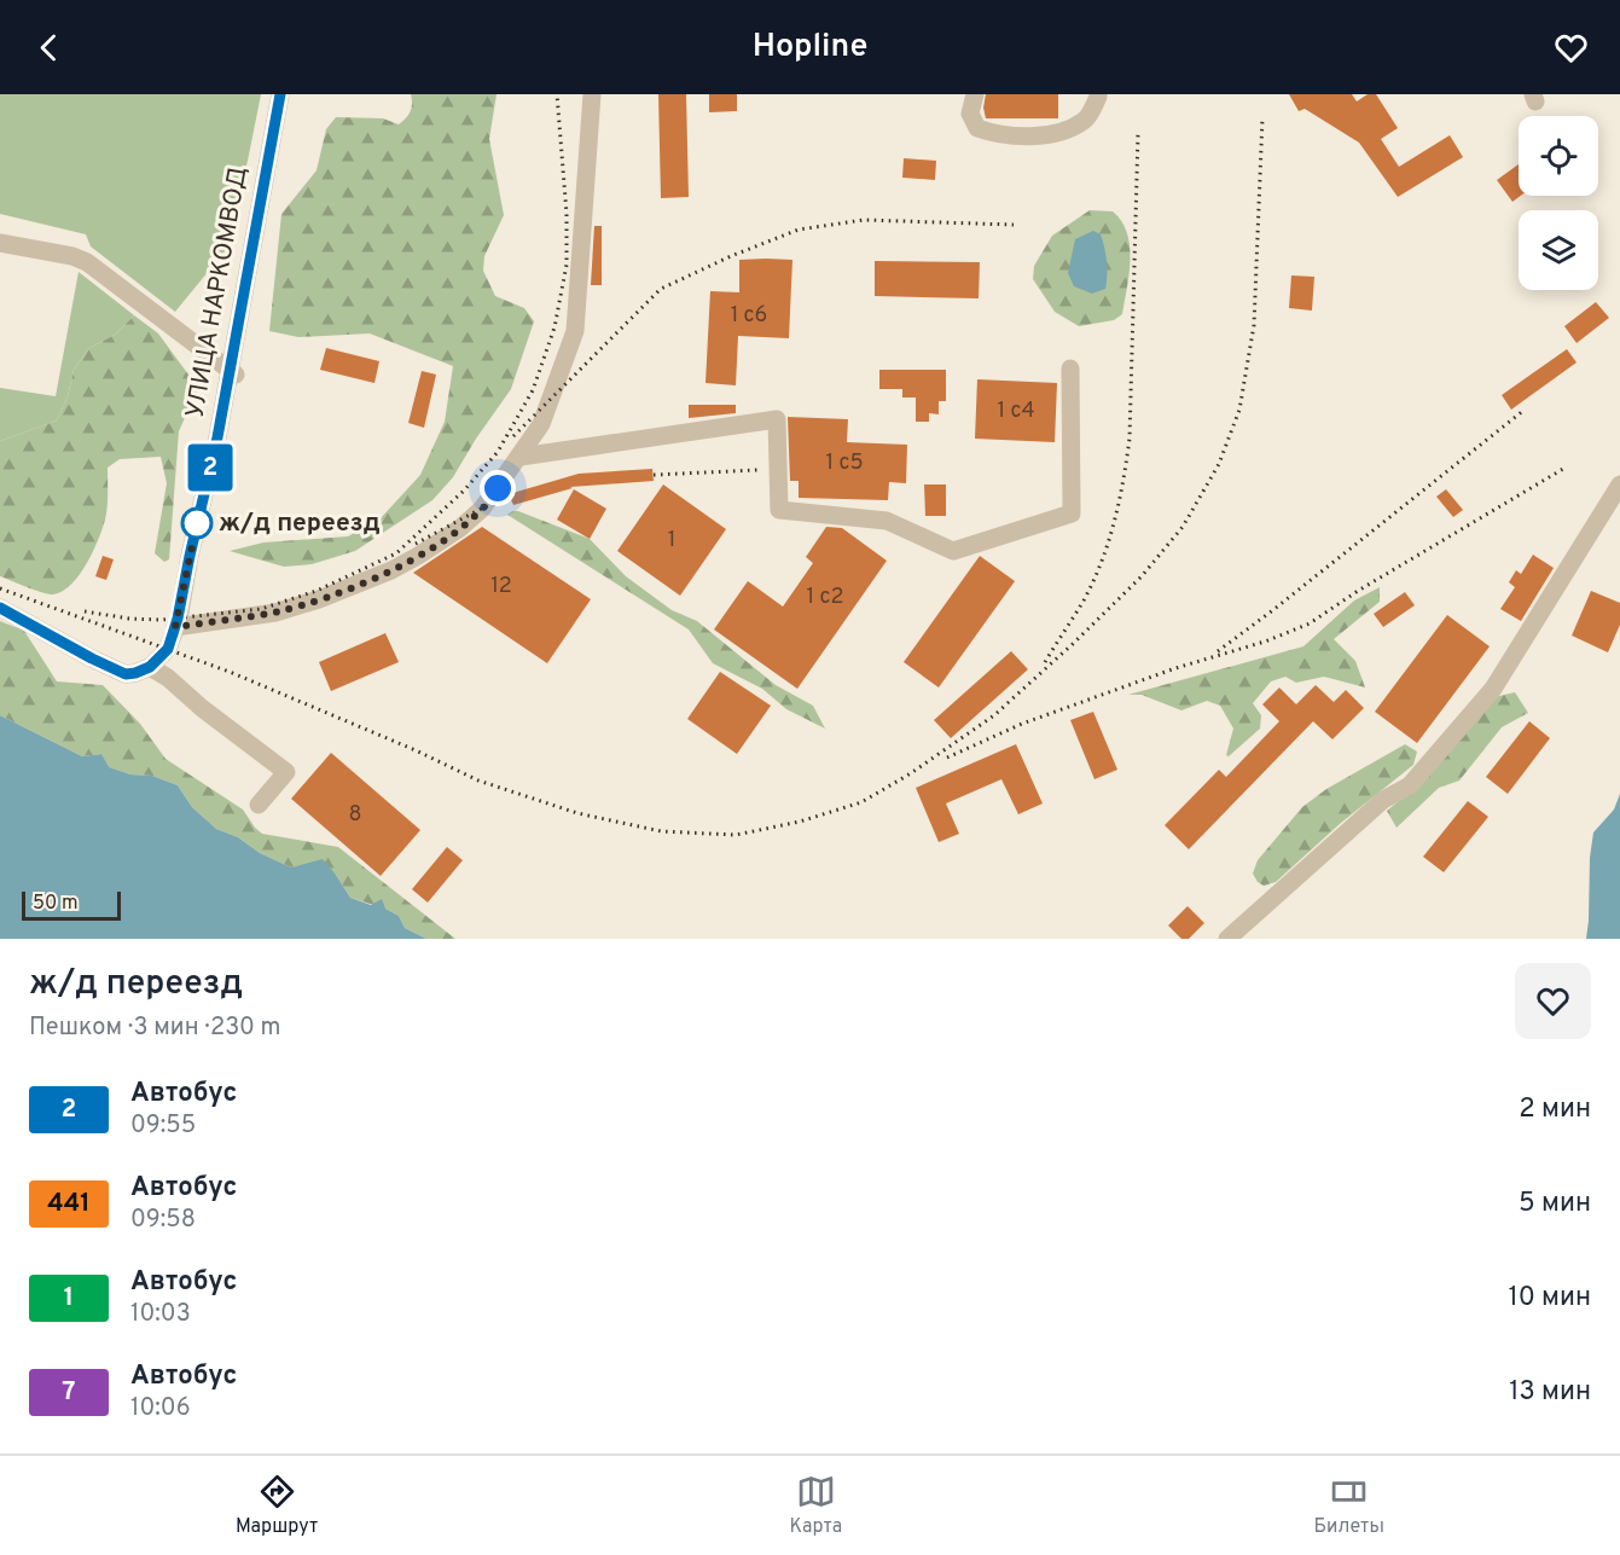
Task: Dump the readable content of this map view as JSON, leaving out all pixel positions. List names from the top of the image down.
{
  "streets": {
    "street": ["УЛИЦА НАРКОМВОД"]
  },
  "places": ["ж/д переезд"],
  "lines": ["bus line 2"],
  "house_numbers": [
    "1 с6",
    "1 с4",
    "1 с5",
    "1",
    "12",
    "1 с2",
    "8"
  ],
  "scale_bar": "50 m",
  "page": {
    "header": "Hopline",
    "on_map": "2",
    "scale": "50 m",
    "heading": ["ж/д переезд", "Пешком · 3 мин · 230 m"],
    "list": [
      {
        "mark": "2",
        "name": "Автобус",
        "note": "09:55",
        "value": "2 мин"
      },
      {
        "mark": "441",
        "name": "Автобус",
        "note": "09:58",
        "value": "5 мин"
      },
      {
        "mark": "1",
        "name": "Автобус",
        "note": "10:03",
        "value": "10 мин"
      },
      {
        "mark": "7",
        "name": "Автобус",
        "note": "10:06",
        "value": "13 мин"
      }
    ],
    "tabs": ["Маршрут", "Карта", "Билеты"]
  }
}
